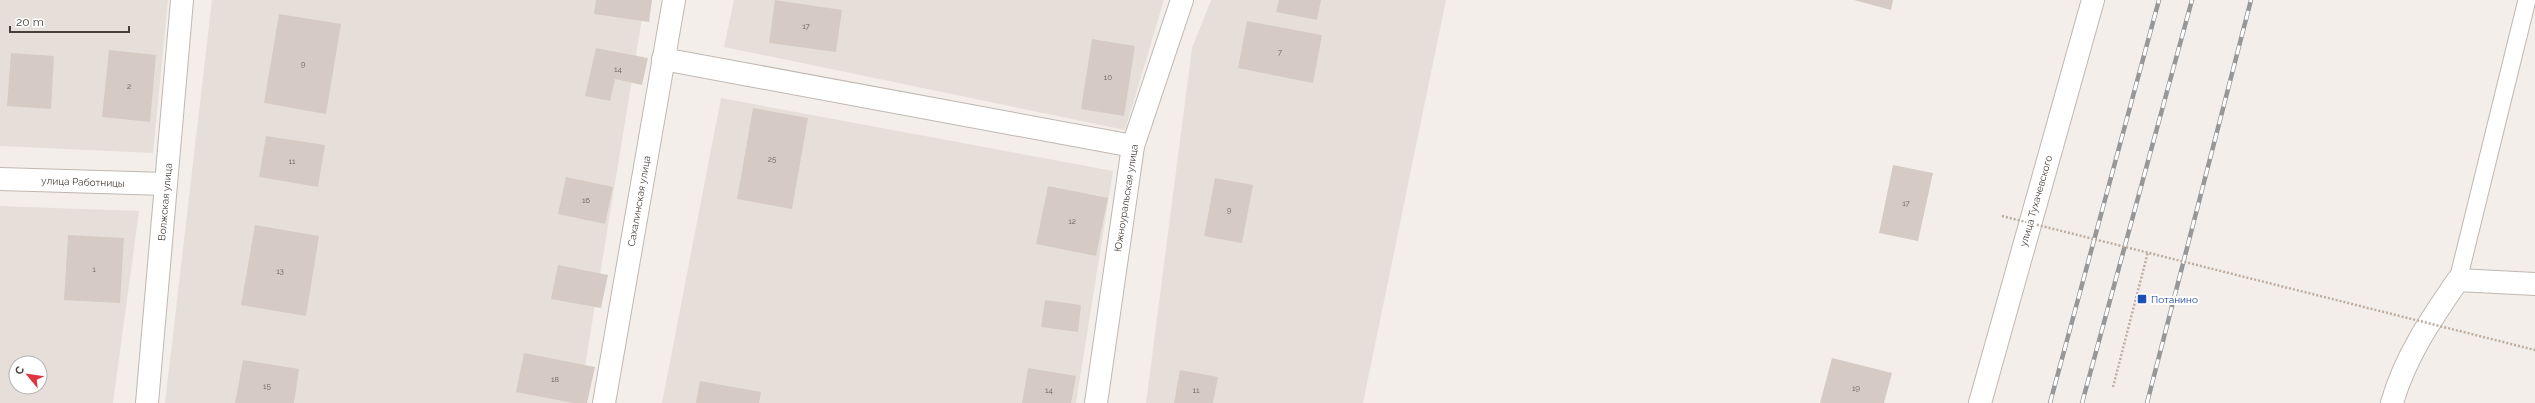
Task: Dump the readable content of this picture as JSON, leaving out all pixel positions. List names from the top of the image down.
{
  "streets": {
    "street": [
      "улица Работницы",
      "Южноуральская улица",
      "Сахалинская улица",
      "улица Тухачевского",
      "Волжская улица"
    ]
  },
  "crossings": [
    ["улица Работницы", "Волжская улица"]
  ],
  "places": {
    "transit": ["Потанино"]
  },
  "house_numbers": [
    "17",
    "7",
    "9",
    "14",
    "10",
    "2",
    "25",
    "11",
    "16",
    "17",
    "9",
    "12",
    "1",
    "13",
    "18",
    "15",
    "19",
    "14",
    "11"
  ],
  "scale_bar": "20 m",
  "north": "top left"
}
